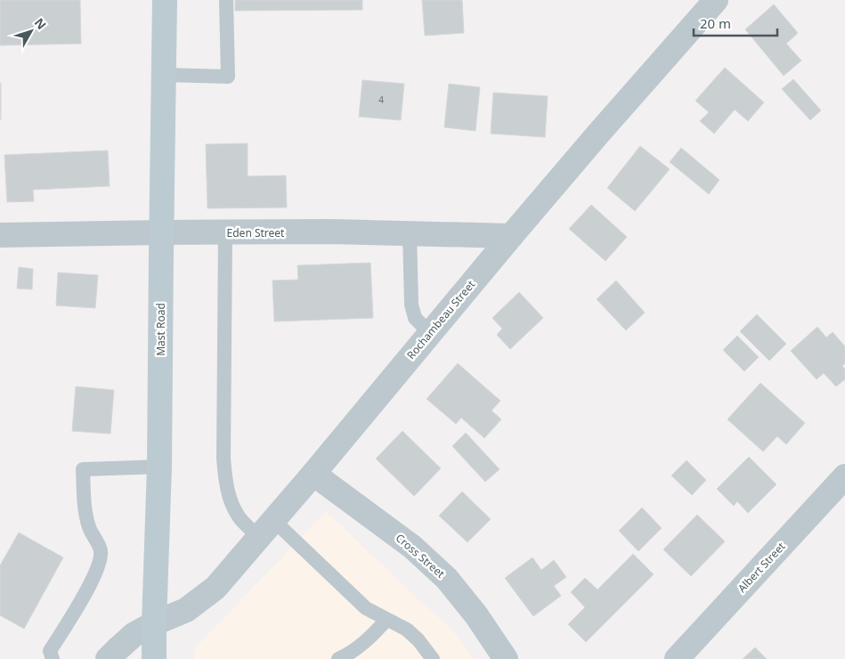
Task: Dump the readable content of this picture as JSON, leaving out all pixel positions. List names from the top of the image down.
{
  "streets": {
    "main road": ["Mast Road"],
    "street": [
      "Eden Street",
      "Rochambeau Street",
      "Cross Street",
      "Albert Street"
    ]
  },
  "crossings": [
    ["Eden Street", "Rochambeau Street"],
    ["Eden Street", "Mast Road"],
    ["Rochambeau Street", "Mast Road"],
    ["Rochambeau Street", "Cross Street"]
  ],
  "house_numbers": ["4"],
  "scale_bar": "20 m",
  "north": "top right"
}
